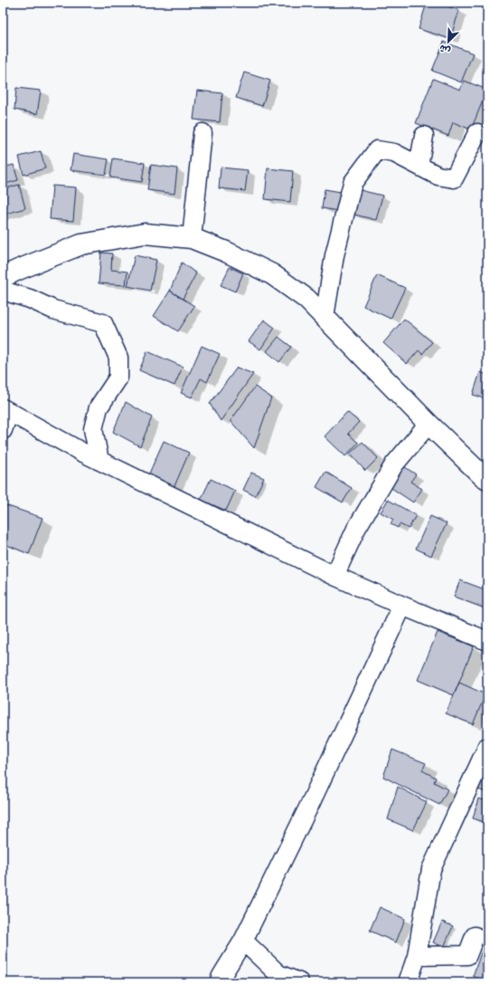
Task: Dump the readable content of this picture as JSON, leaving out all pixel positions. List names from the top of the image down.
{
  "north": "bottom left"
}
